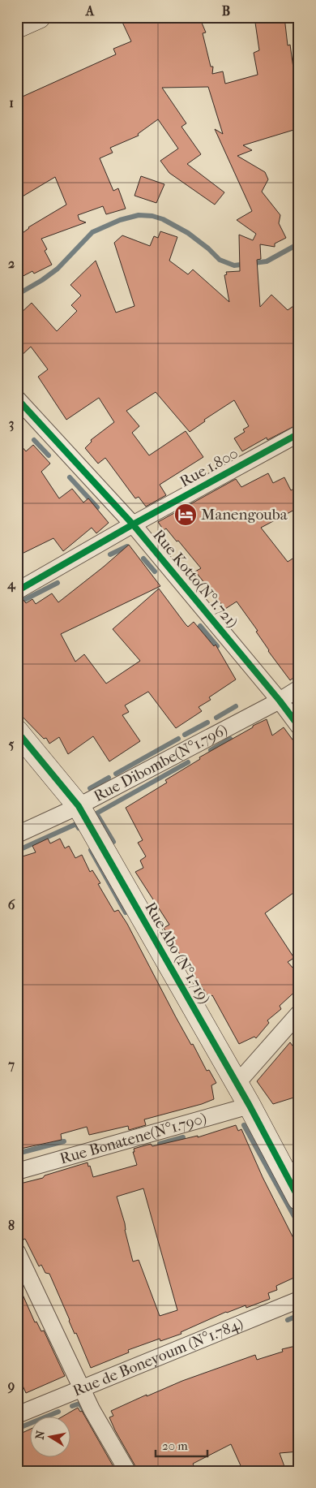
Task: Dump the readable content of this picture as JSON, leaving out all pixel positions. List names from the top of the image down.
{
  "streets": {
    "street": [
      "Rue 1.800",
      "Rue Kotto(N°1.721)",
      "Rue Dibombe(N°1.796)",
      "Rue Abo (N°1.719)",
      "Rue Bonatene(N°1.790)",
      "Rue de Boneyoum (N°1.784)"
    ]
  },
  "crossings": [
    ["Rue 1.800", "Rue Kotto(N°1.721)"],
    ["Rue Kotto(N°1.721)", "Rue Dibombe(N°1.796)"],
    ["Rue Dibombe(N°1.796)", "Rue Abo (N°1.719)"],
    ["Rue Abo (N°1.719)", "Rue Bonatene(N°1.790)"]
  ],
  "places": {
    "hotel": ["Manengouba"]
  },
  "scale_bar": "20 m",
  "north": "left",
  "grid": {
    "columns": ["A", "B"],
    "rows": [
      "1",
      "2",
      "3",
      "4",
      "5",
      "6",
      "7",
      "8",
      "9"
    ]
  }
}
